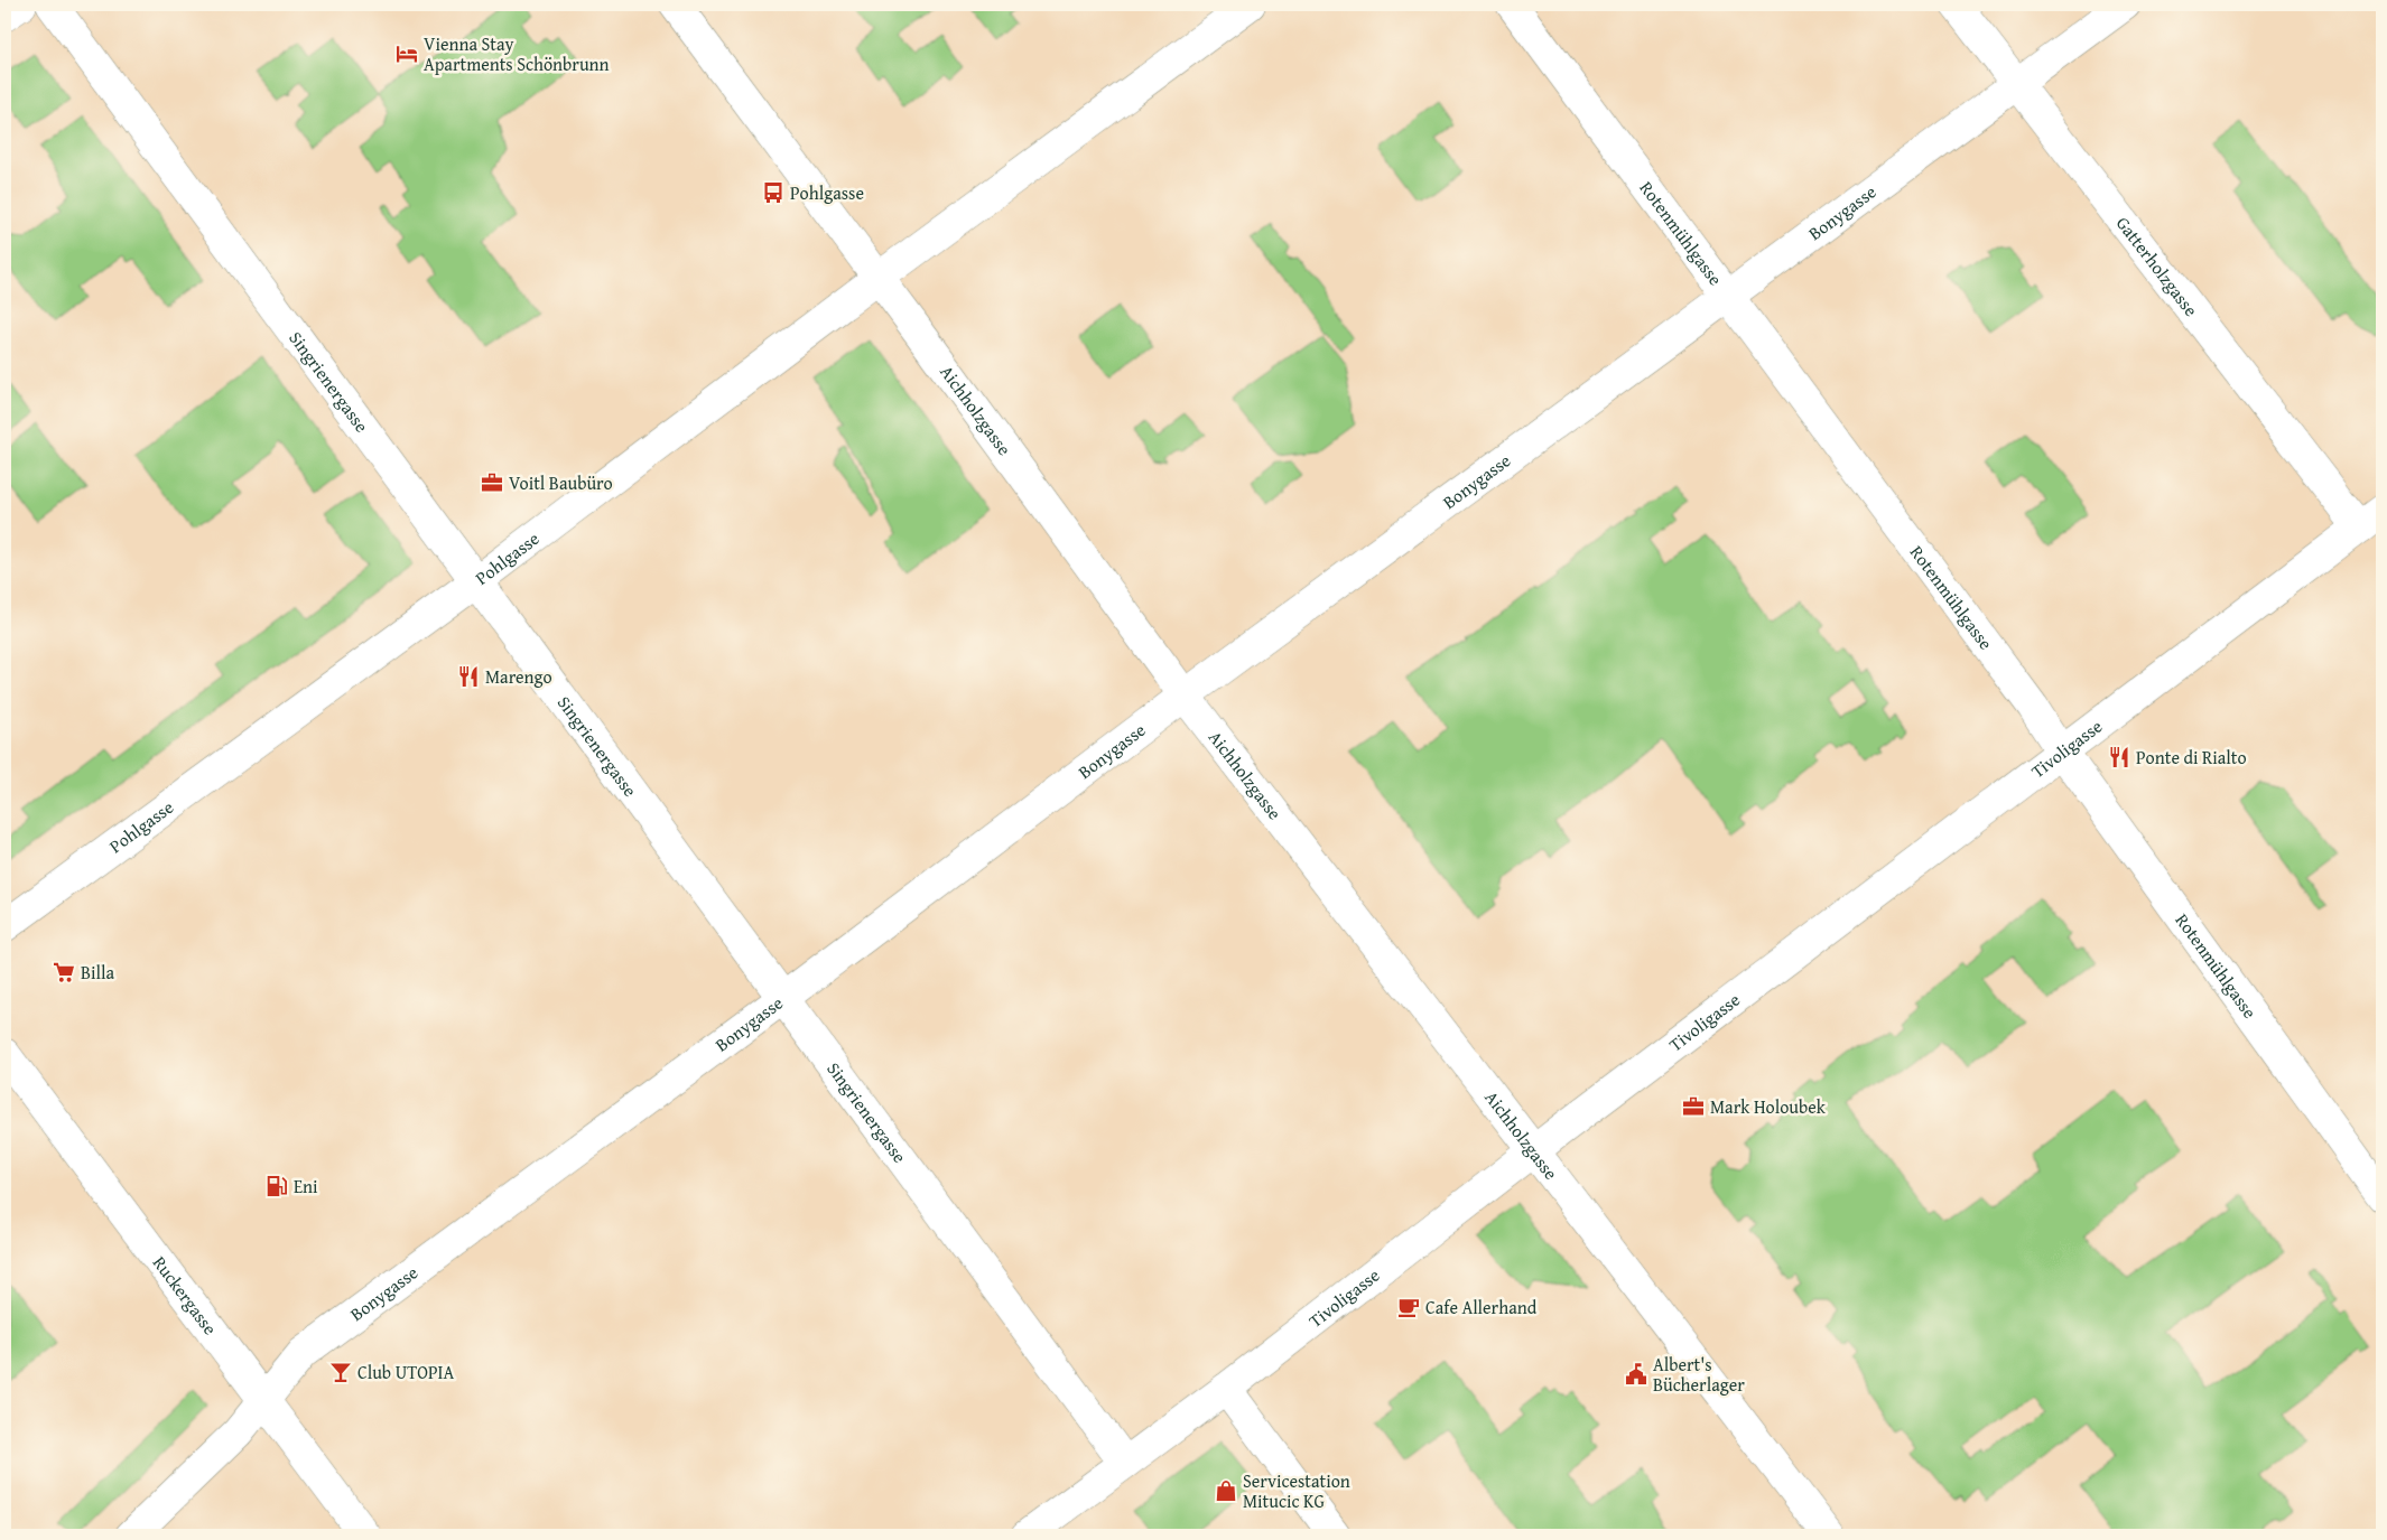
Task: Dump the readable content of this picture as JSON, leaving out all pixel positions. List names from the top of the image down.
{
  "streets": {
    "street": [
      "Bonygasse",
      "Rotenmühlgasse",
      "Gatterholzgasse",
      "Singrienergasse",
      "Aichholzgasse",
      "Pohlgasse",
      "Tivoligasse",
      "Ruckergasse"
    ]
  },
  "crossings": [
    ["Bonygasse", "Rotenmühlgasse"],
    ["Bonygasse", "Gatterholzgasse"],
    ["Bonygasse", "Singrienergasse"],
    ["Bonygasse", "Aichholzgasse"],
    ["Bonygasse", "Ruckergasse"],
    ["Rotenmühlgasse", "Tivoligasse"],
    ["Gatterholzgasse", "Tivoligasse"],
    ["Singrienergasse", "Pohlgasse"],
    ["Singrienergasse", "Tivoligasse"],
    ["Aichholzgasse", "Pohlgasse"],
    ["Aichholzgasse", "Tivoligasse"]
  ],
  "places": {
    "hotel": ["Vienna Stay Apartments Schönbrunn"],
    "bus stop": ["Pohlgasse"],
    "office": ["Voitl Baubüro", "Mark Holoubek"],
    "restaurant": ["Marengo", "Ponte di Rialto"],
    "supermarket": ["Billa"],
    "fuel station": ["Eni"],
    "cafe": ["Cafe Allerhand"],
    "bar": ["Club UTOPIA"],
    "public building": ["Albert's Bücherlager"],
    "shop": ["Servicestation Mitucic KG"]
  }
}
